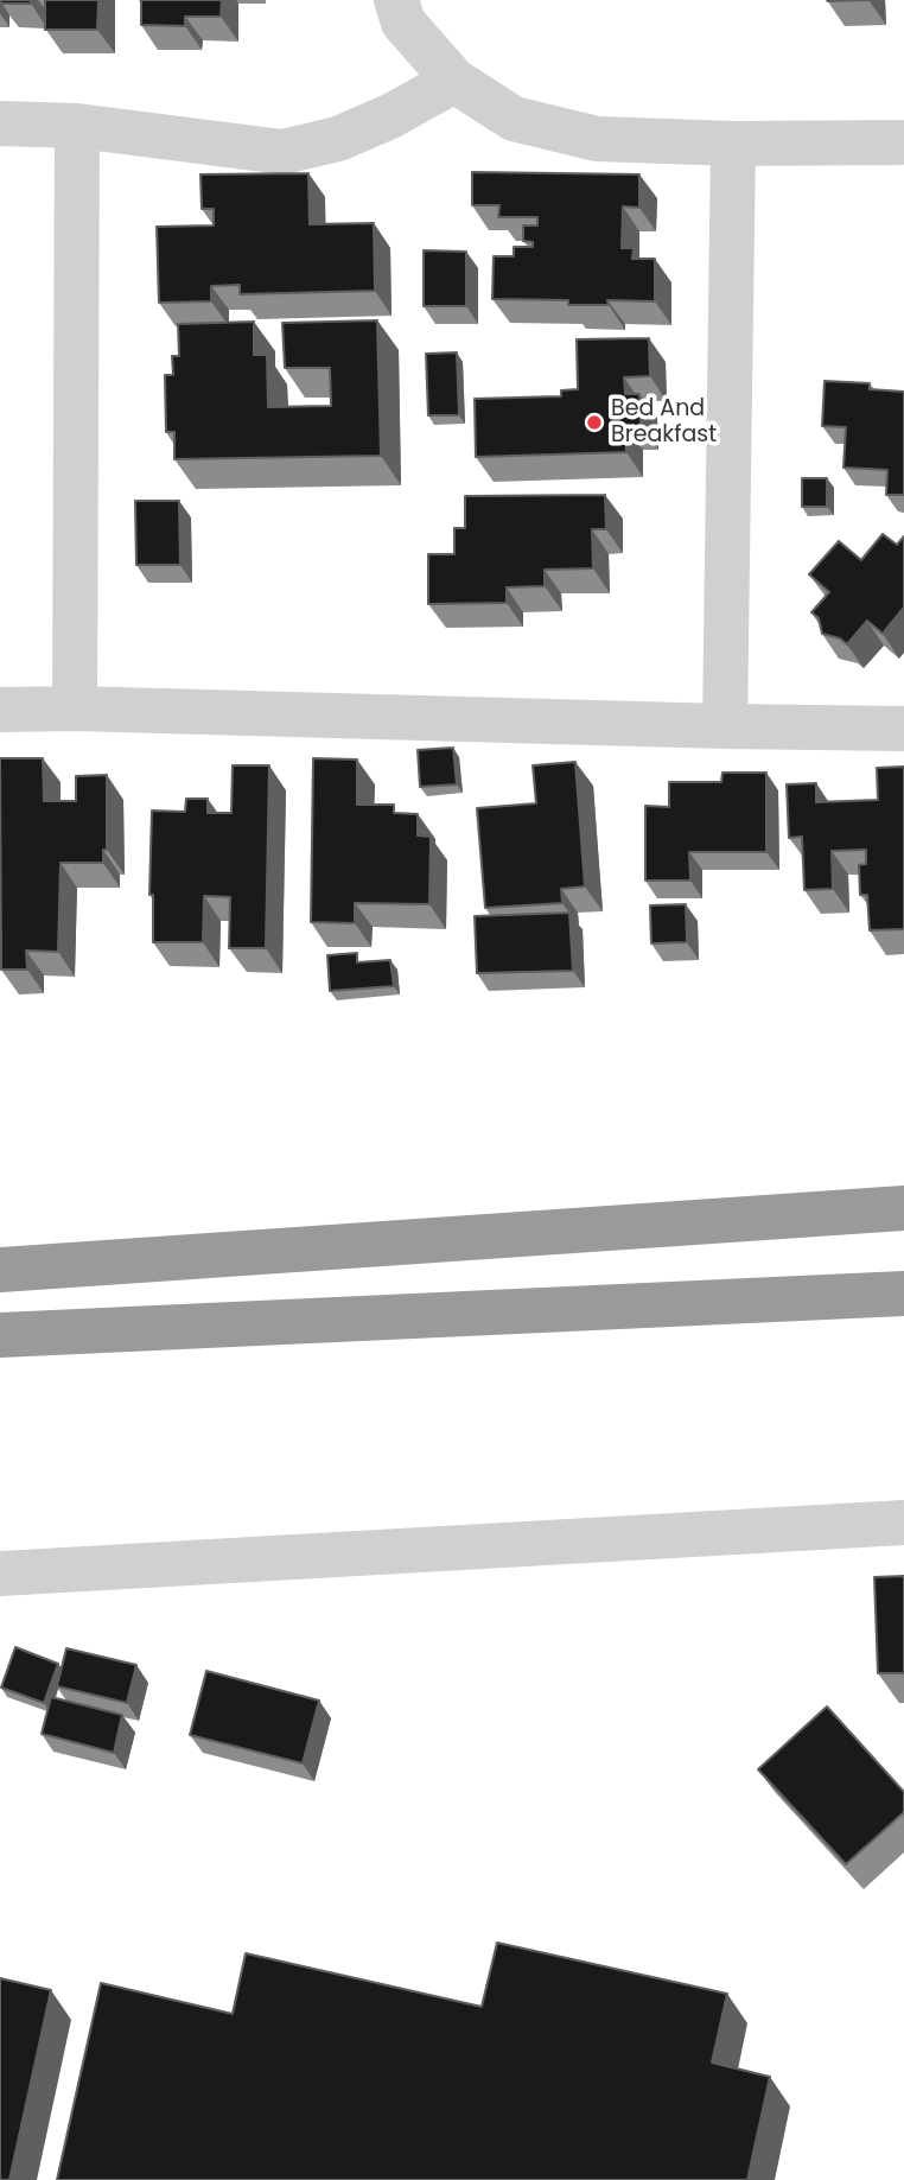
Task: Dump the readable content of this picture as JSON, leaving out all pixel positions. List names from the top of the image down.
{
  "places": ["Bed And Breakfast"]
}
